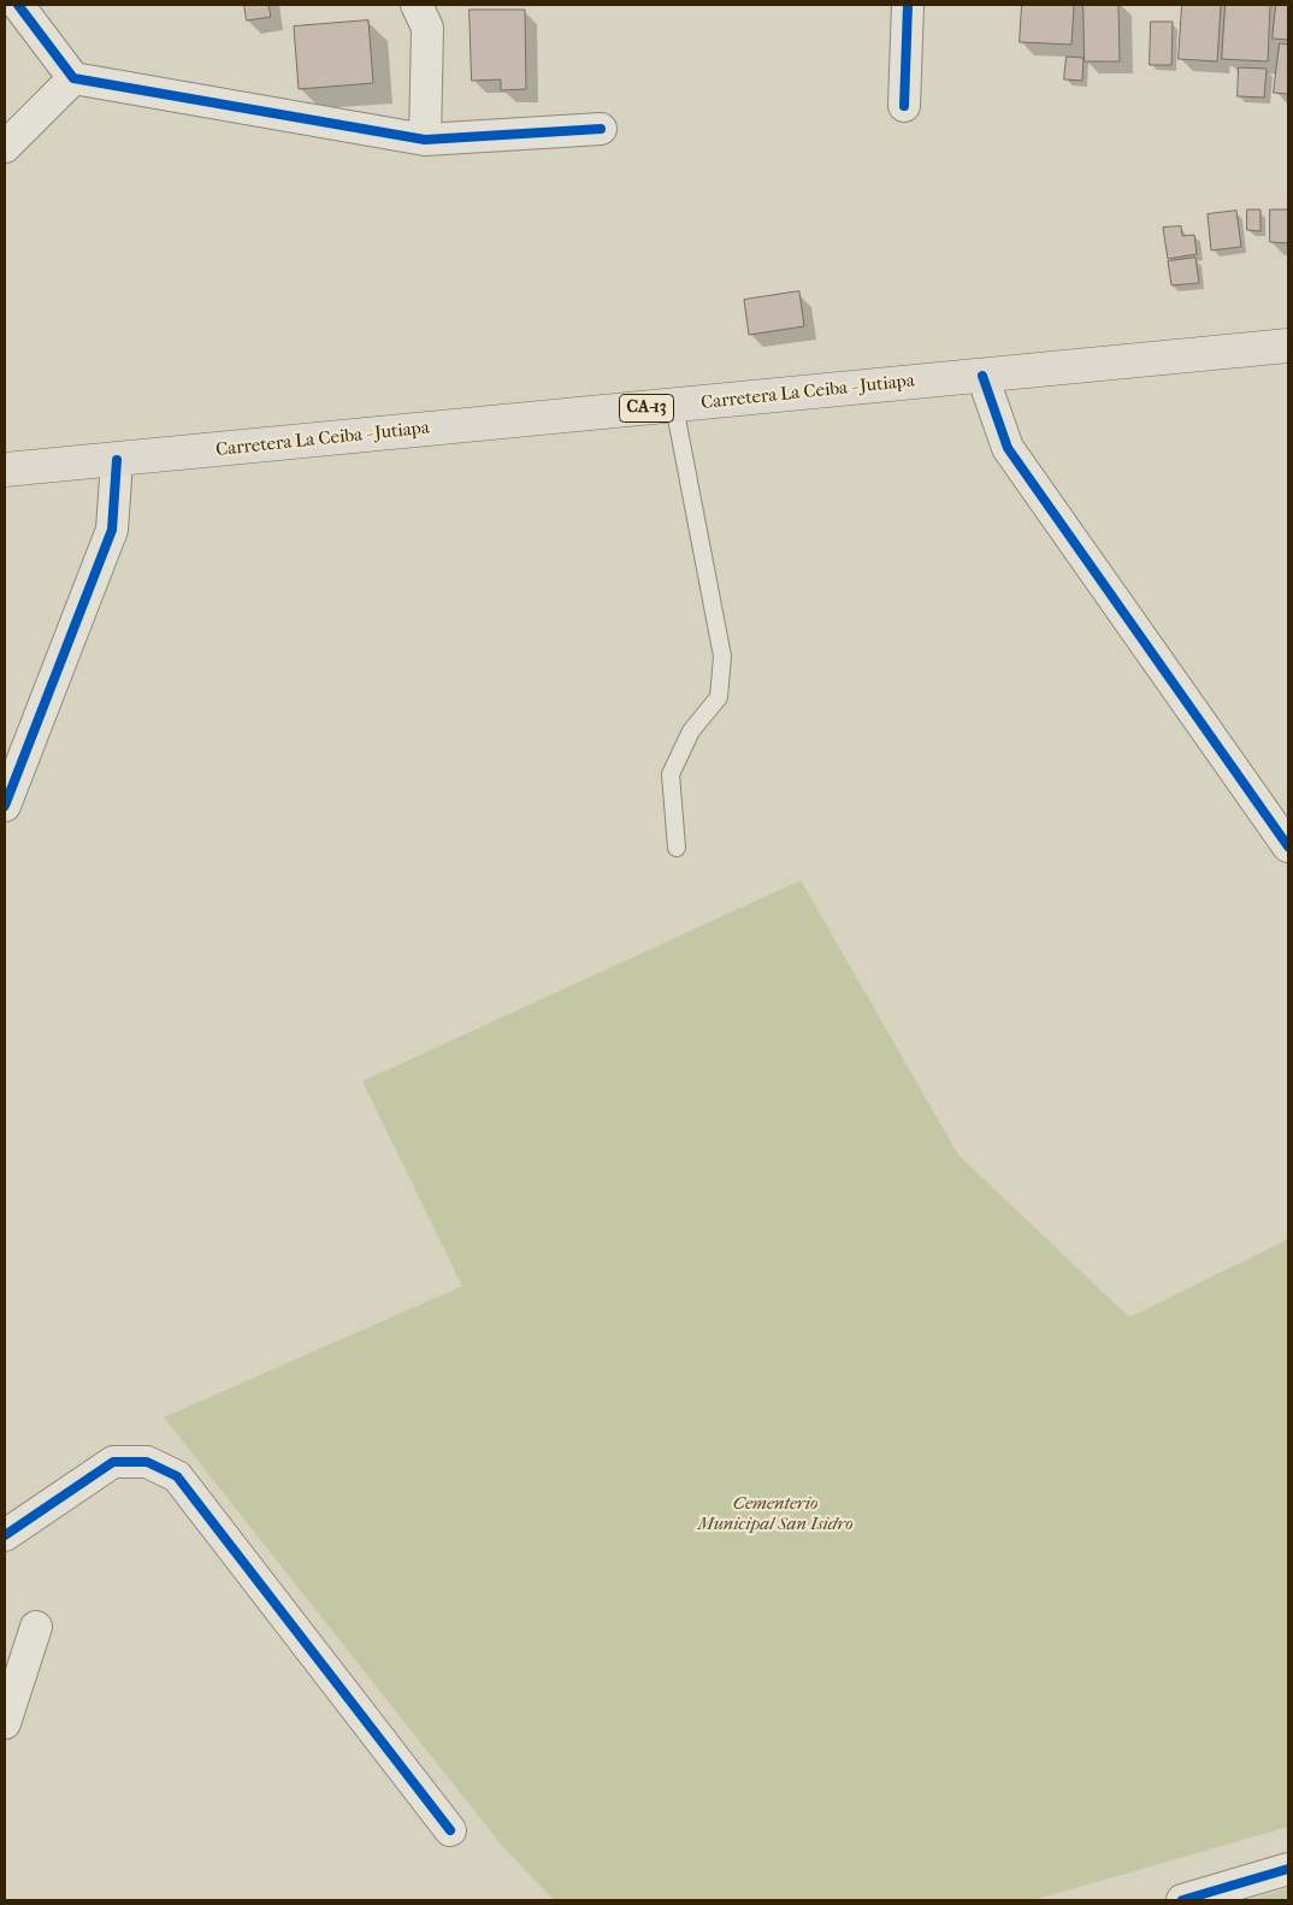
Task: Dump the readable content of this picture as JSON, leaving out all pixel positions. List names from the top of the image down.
{
  "streets": {
    "main road": ["Carretera La Ceiba - Jutiapa", "CA-13"]
  },
  "parks": ["Cementerio Municipal San Isidro"]
}
